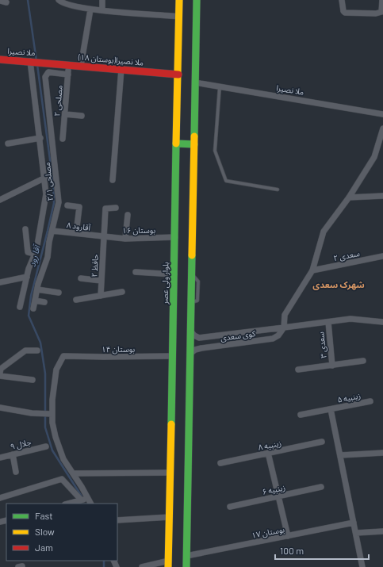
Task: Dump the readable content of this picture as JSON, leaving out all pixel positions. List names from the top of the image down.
{
  "streets": {
    "main road": ["ملا نصیرا", "ملا نصیرا(بوستان ۱۸)", "بلوار ولی عصر"],
    "street": [
      "مصلحی ۲",
      "مصلحی ۲/۱",
      "آقارود ۸",
      "بوستان ۱۶",
      "سعدی ۲",
      "حافظ ۲",
      "کوی سعدی",
      "سعدی ۳",
      "بوستان ۱۴",
      "زینبیه ۵",
      "جلال ۹",
      "زینبیه ۸",
      "زینبیه ۶",
      "بوستان ۱۷"
    ]
  },
  "crossings": [
    ["ملا نصیرا", "ملا نصیرا(بوستان ۱۸)"],
    ["ملا نصیرا(بوستان ۱۸)", "مصلحی ۲"],
    ["ملا نصیرا(بوستان ۱۸)", "بلوار ولی عصر"],
    ["مصلحی ۲", "مصلحی ۲/۱"],
    ["مصلحی ۲/۱", "آقارود ۸"],
    ["آقارود ۸", "بوستان ۱۶"],
    ["آقارود ۸", "حافظ ۲"],
    ["بوستان ۱۶", "حافظ ۲"],
    ["بوستان ۱۶", "بلوار ولی عصر"],
    ["بلوار ولی عصر", "بوستان ۱۴"],
    ["کوی سعدی", "سعدی ۳"]
  ],
  "districts": ["شهرک سعدی"],
  "water": ["آقا رود"],
  "legend": ["Fast", "Slow", "Jam"],
  "scale_bar": "100 m"
}
